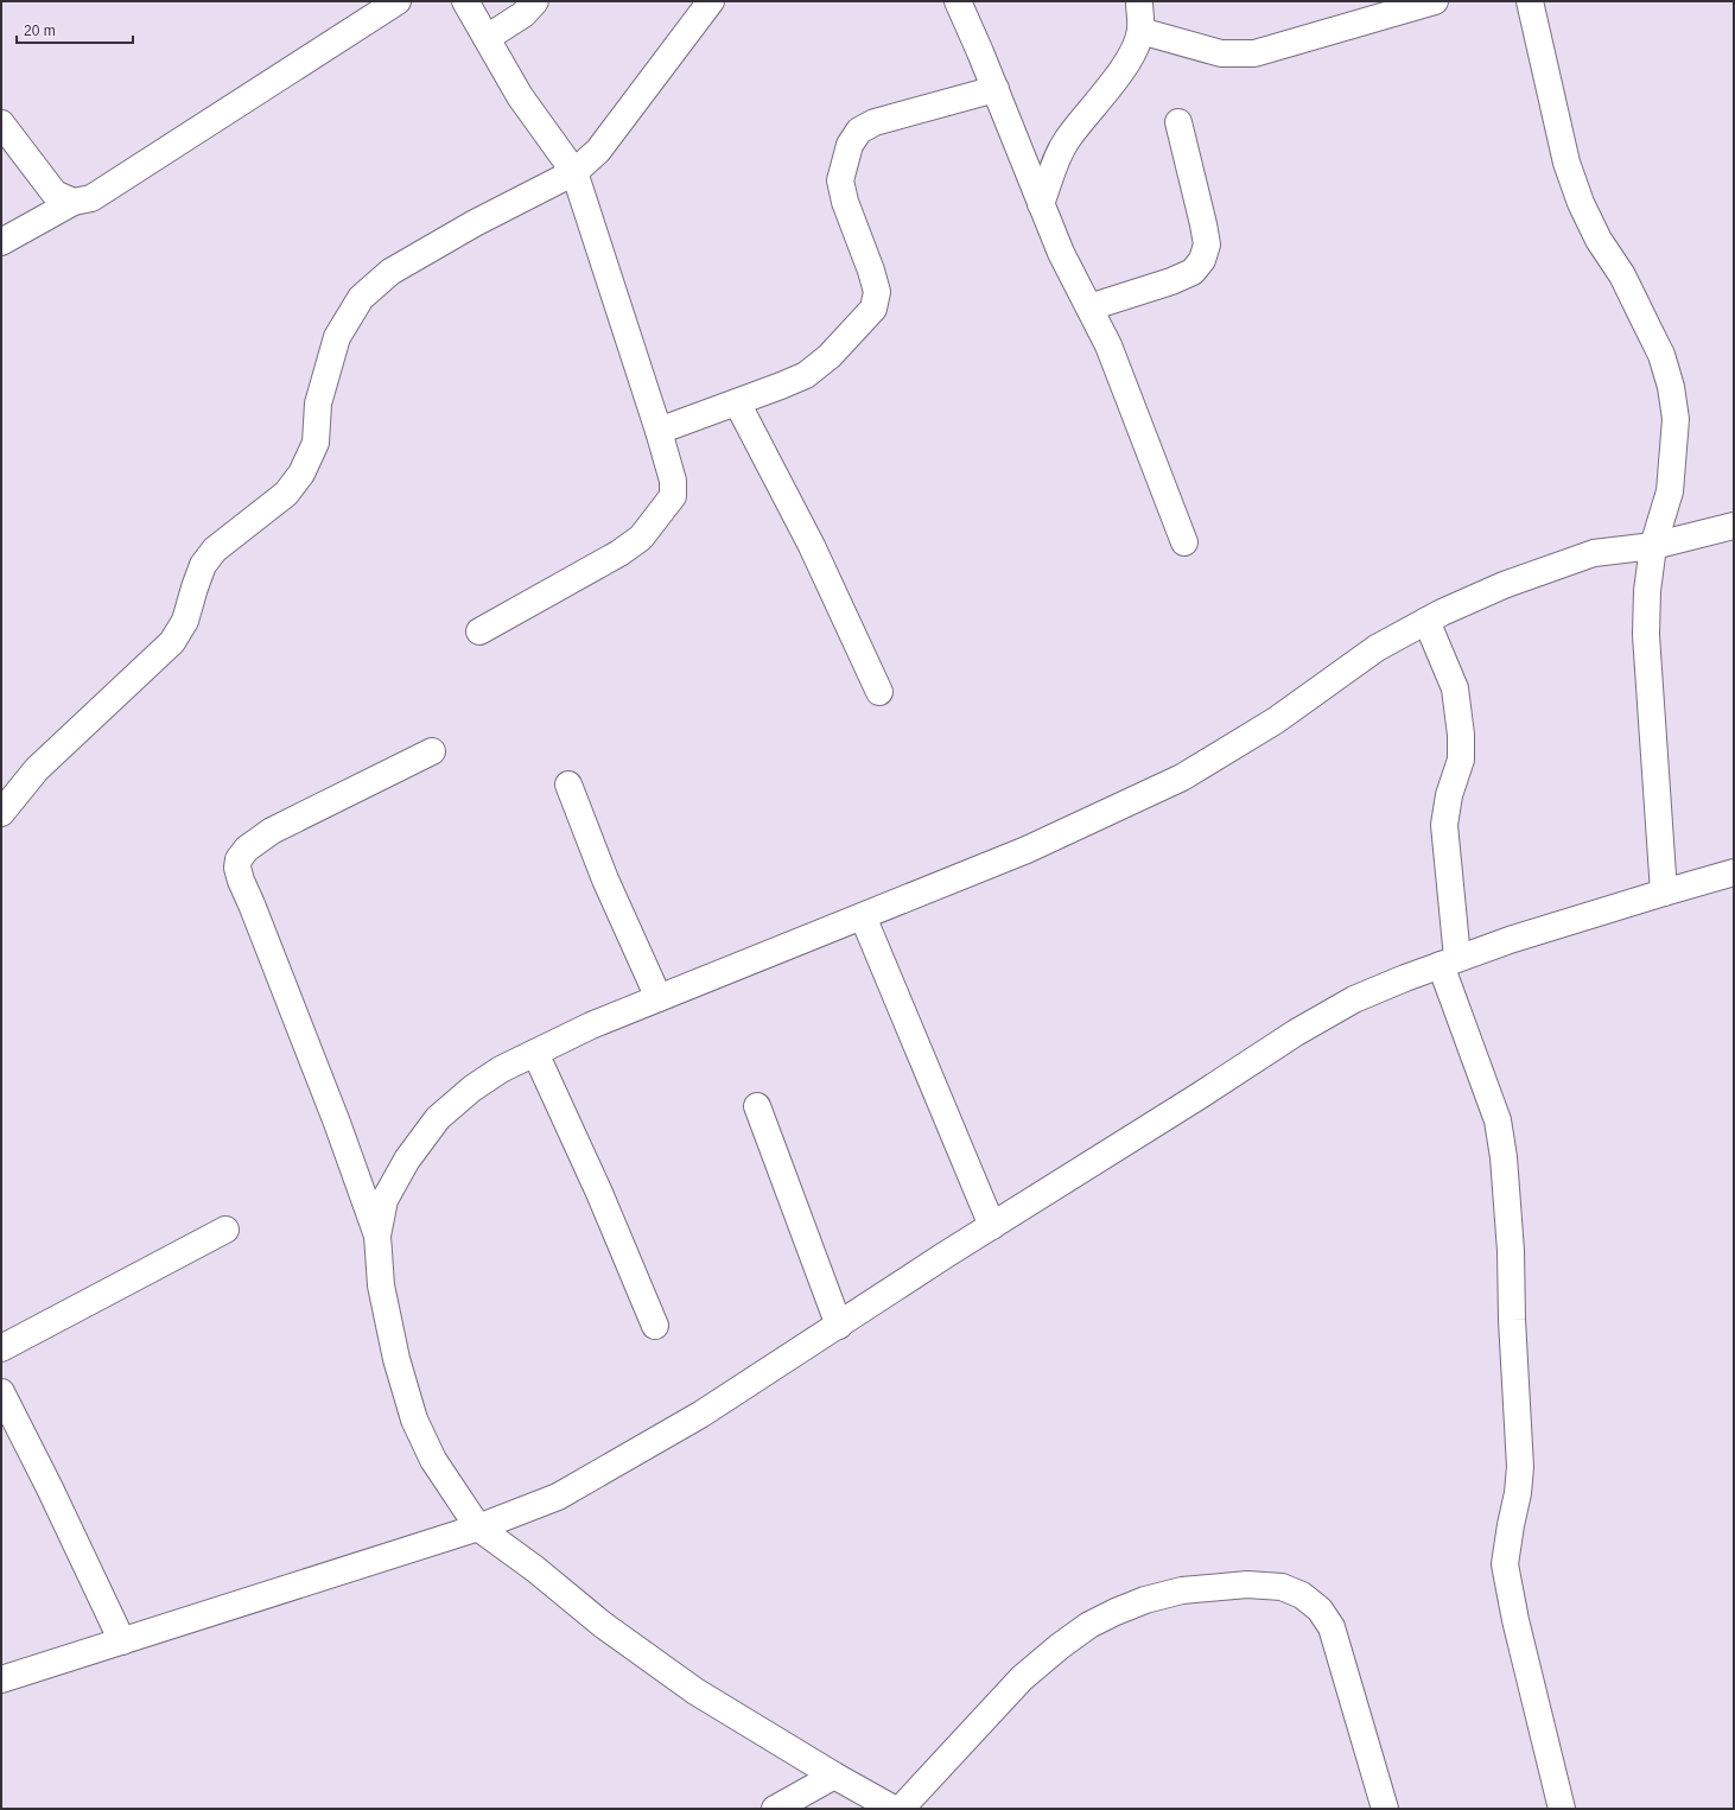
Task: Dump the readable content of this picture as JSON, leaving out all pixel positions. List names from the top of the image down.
{
  "scale_bar": "20 m"
}
